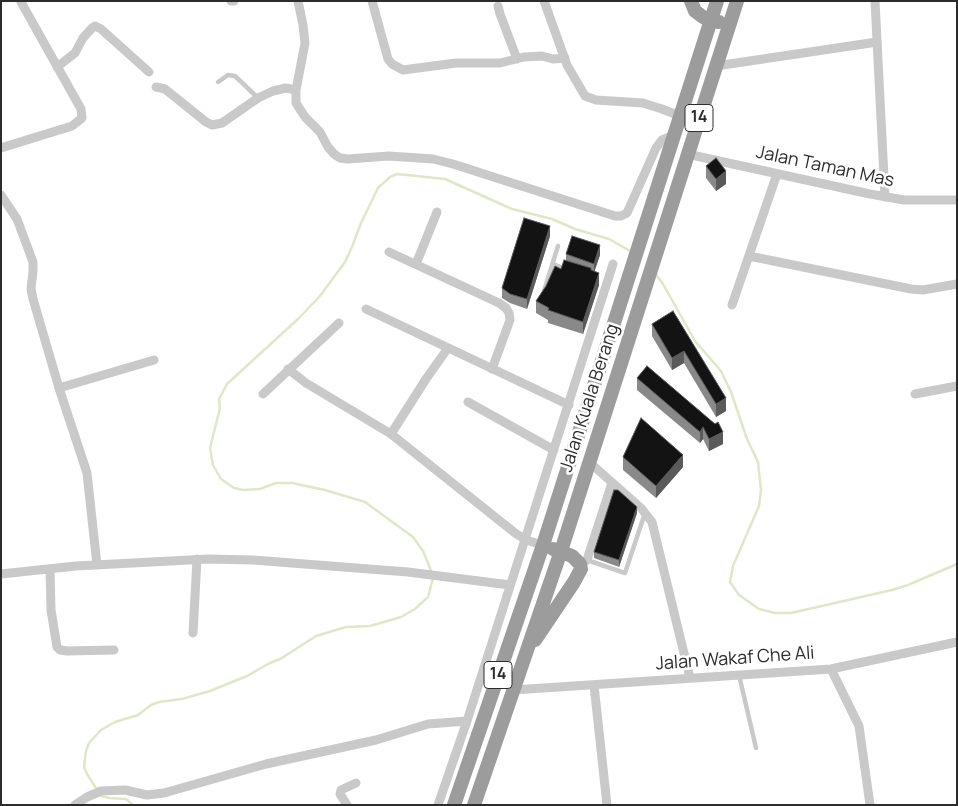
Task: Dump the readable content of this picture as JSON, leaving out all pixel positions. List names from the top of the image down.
{
  "streets": {
    "highway": ["14", "Jalan Kuala Berang"],
    "street": ["Jalan Taman Mas", "Jalan Wakaf Che Ali"]
  },
  "crossings": [
    ["Jalan Taman Mas", "Jalan Kuala Berang"],
    ["Jalan Kuala Berang", "Jalan Wakaf Che Ali"]
  ]
}
